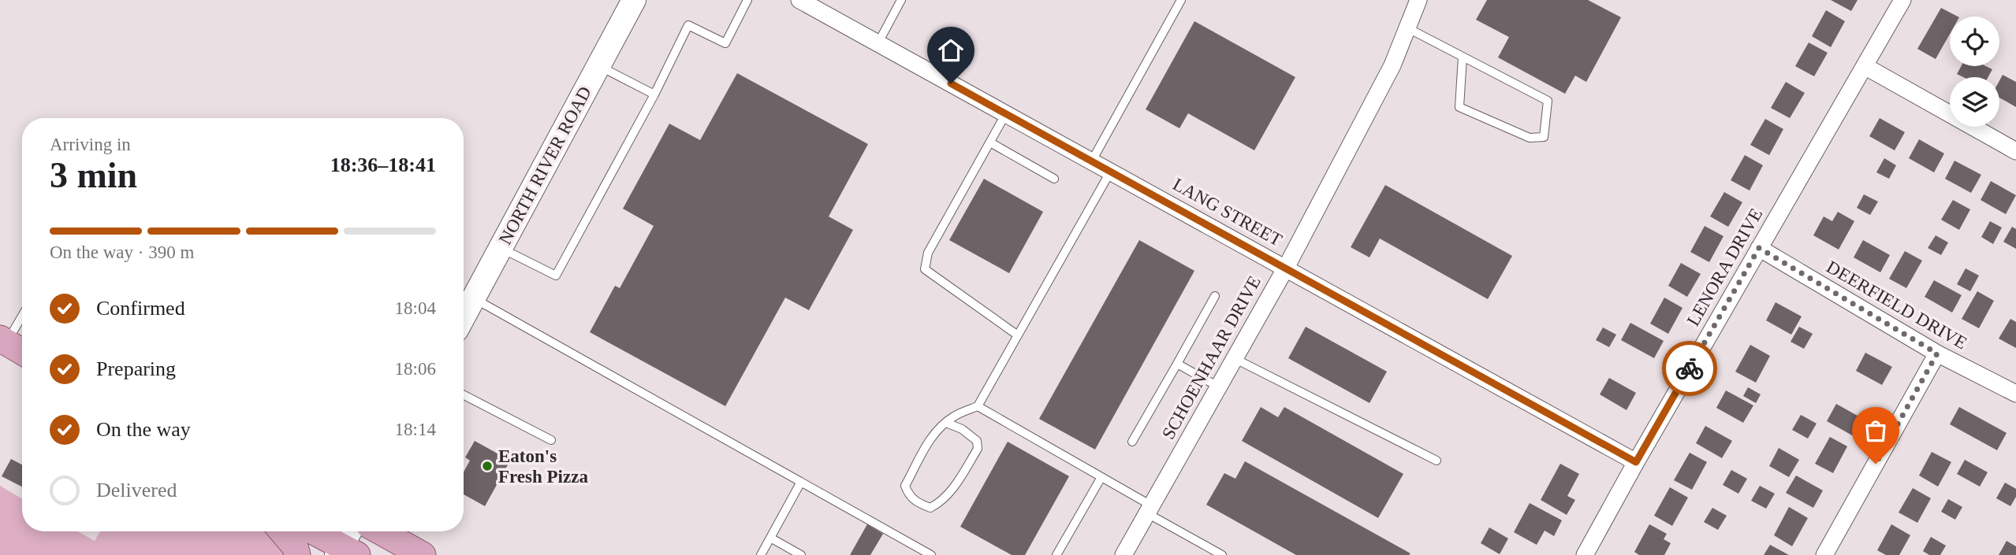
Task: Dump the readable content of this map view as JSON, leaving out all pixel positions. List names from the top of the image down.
{
  "streets": {
    "street": [
      "NORTH RIVER ROAD",
      "LANG STREET",
      "LENORA DRIVE",
      "DEERFIELD DRIVE",
      "SCHOENHAAR DRIVE"
    ]
  },
  "crossings": [
    ["LANG STREET", "LENORA DRIVE"],
    ["LANG STREET", "SCHOENHAAR DRIVE"],
    ["LENORA DRIVE", "DEERFIELD DRIVE"]
  ],
  "places": ["Eaton's Fresh Pizza"],
  "page": {
    "heading": ["3 min", "Arriving in", "18:36–18:41"],
    "bar": "On the way · 390 m",
    "list": [
      ["Confirmed", "18:04"],
      ["Preparing", "18:06"],
      ["On the way", "18:14"],
      "Delivered"
    ]
  }
}
